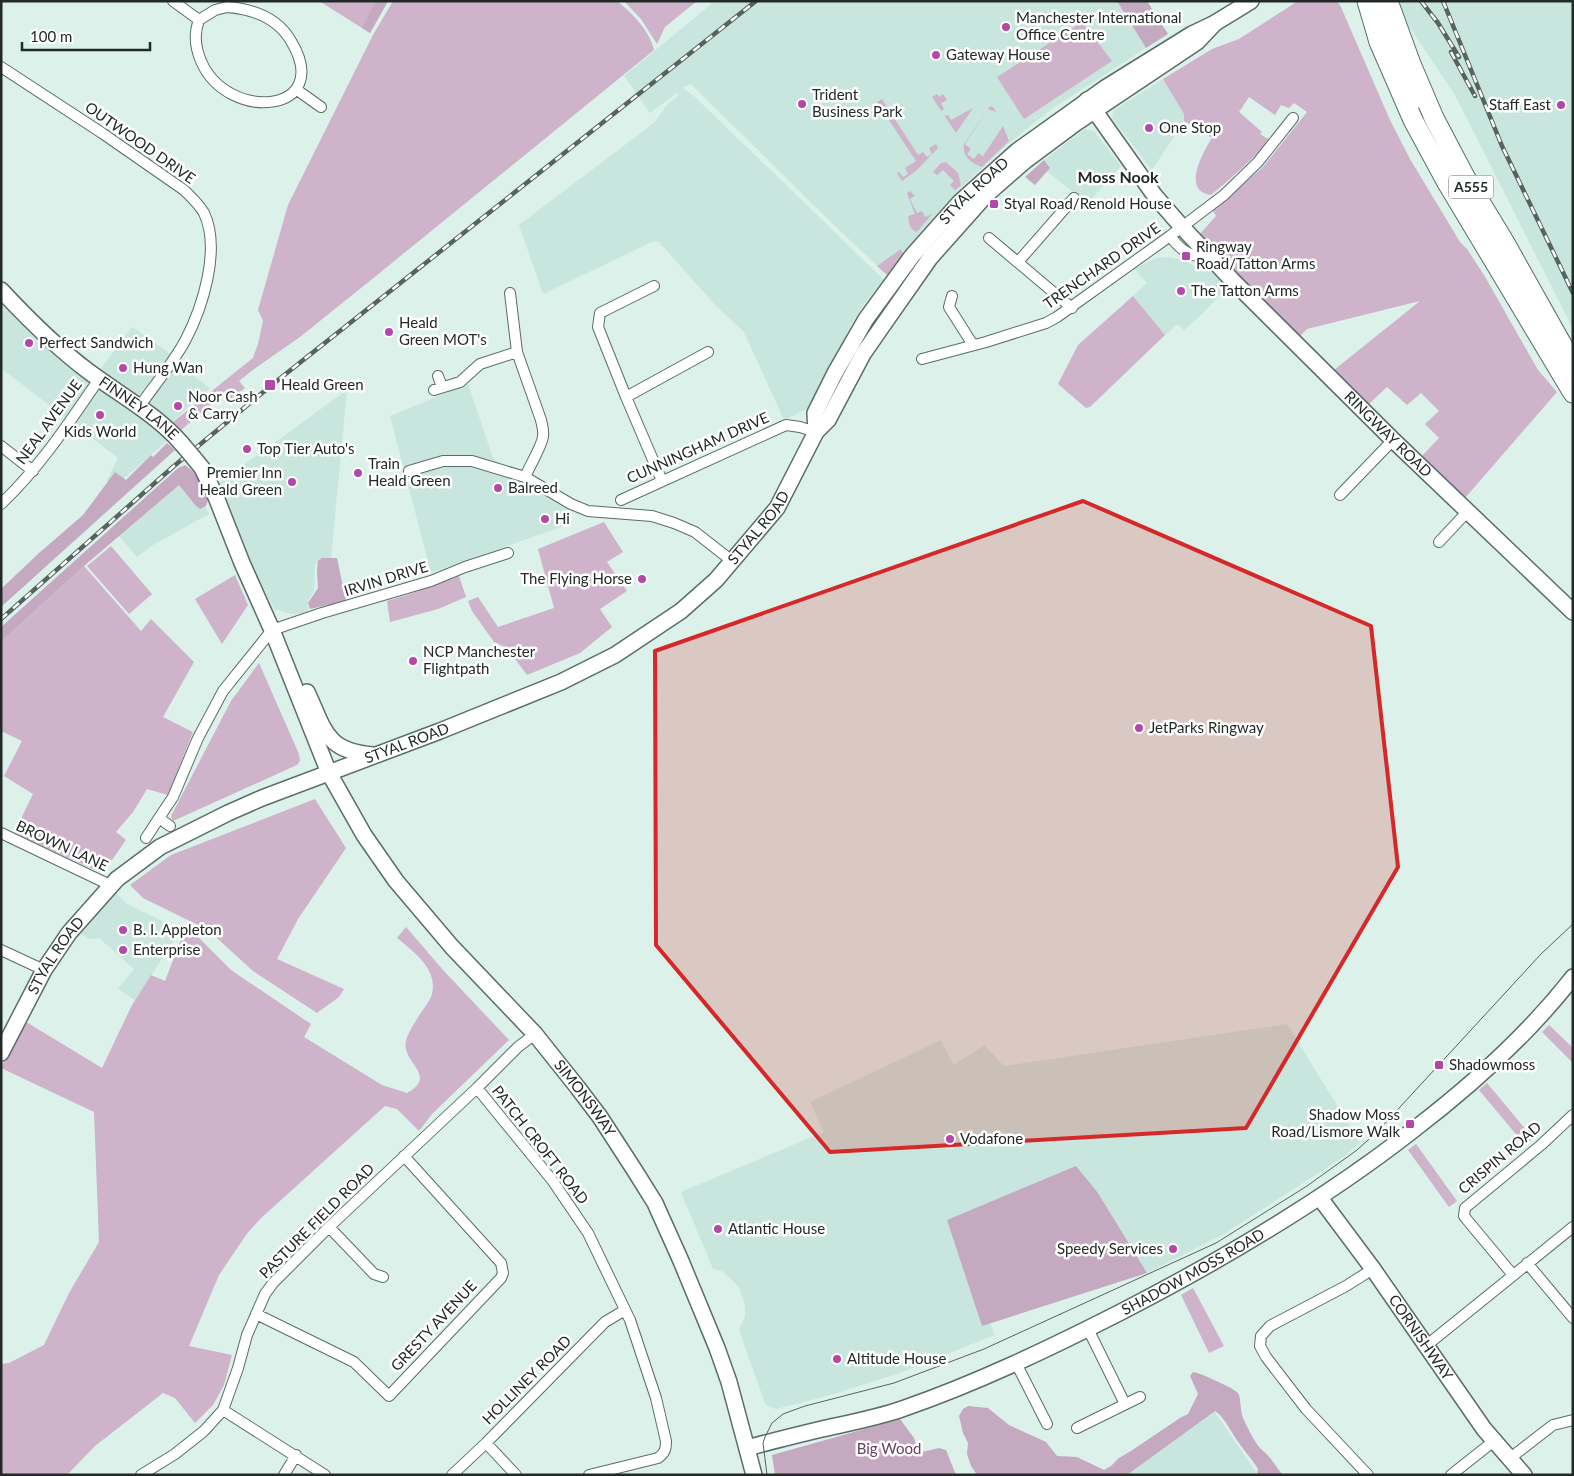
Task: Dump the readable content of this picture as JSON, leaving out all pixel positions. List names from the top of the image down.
{
  "streets": {
    "highway": ["A555"],
    "street": [
      "OUTWOOD DRIVE",
      "STYAL ROAD",
      "TRENCHARD DRIVE",
      "FINNEY LANE",
      "NEAL AVENUE",
      "RINGWAY ROAD",
      "CUNNINGHAM DRIVE",
      "IRVIN DRIVE",
      "BROWN LANE",
      "SIMONSWAY",
      "PATCH CROFT ROAD",
      "CRISPIN ROAD",
      "PASTURE FIELD ROAD",
      "SHADOW MOSS ROAD",
      "GRESTY AVENUE",
      "CORNISHWAY",
      "HOLLINEY ROAD"
    ]
  },
  "crossings": [
    ["OUTWOOD DRIVE", "FINNEY LANE"],
    ["STYAL ROAD", "FINNEY LANE"],
    ["STYAL ROAD", "RINGWAY ROAD"],
    ["STYAL ROAD", "CUNNINGHAM DRIVE"],
    ["STYAL ROAD", "BROWN LANE"],
    ["STYAL ROAD", "SIMONSWAY"],
    ["TRENCHARD DRIVE", "RINGWAY ROAD"],
    ["FINNEY LANE", "NEAL AVENUE"],
    ["FINNEY LANE", "IRVIN DRIVE"],
    ["FINNEY LANE", "SIMONSWAY"],
    ["SIMONSWAY", "PASTURE FIELD ROAD"],
    ["SIMONSWAY", "SHADOW MOSS ROAD"],
    ["PATCH CROFT ROAD", "PASTURE FIELD ROAD"],
    ["PATCH CROFT ROAD", "HOLLINEY ROAD"],
    ["PASTURE FIELD ROAD", "GRESTY AVENUE"],
    ["SHADOW MOSS ROAD", "CORNISHWAY"]
  ],
  "districts": ["Moss Nook"],
  "parks": ["Big Wood"],
  "places": {
    "other": [
      "Manchester International Office Centre",
      "Gateway House",
      "Trident Business Park",
      "Staff East",
      "One Stop",
      "The Tatton Arms",
      "Heald Green MOT's",
      "Perfect Sandwich",
      "Hung Wan",
      "Noor Cash & Carry",
      "Kids World",
      "Top Tier Auto's",
      "Train Heald Green",
      "Premier Inn Heald Green",
      "Balreed",
      "Hi",
      "The Flying Horse",
      "NCP Manchester Flightpath",
      "JetParks Ringway",
      "B. I. Appleton",
      "Enterprise",
      "Vodafone",
      "Atlantic House",
      "Speedy Services",
      "Altitude House"
    ],
    "transit": [
      "Styal Road/Renold House",
      "Ringway Road/Tatton Arms",
      "Heald Green",
      "Shadowmoss",
      "Shadow Moss Road/Lismore Walk"
    ]
  },
  "scale_bar": "100 m"
}
